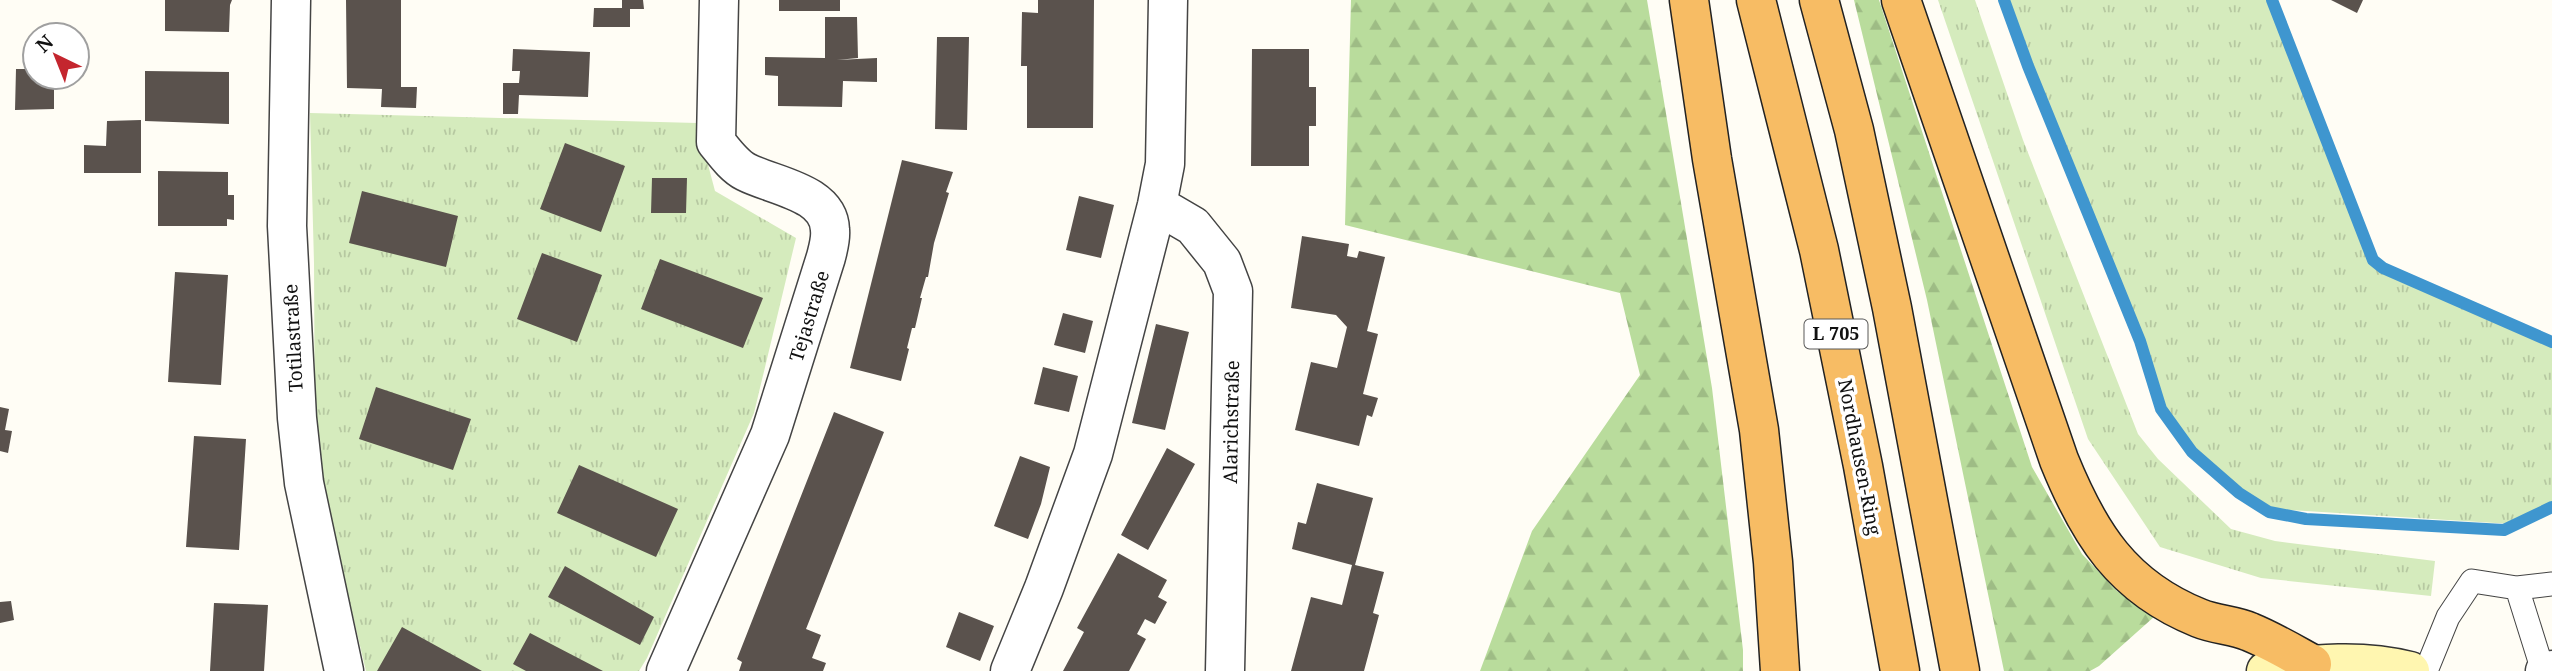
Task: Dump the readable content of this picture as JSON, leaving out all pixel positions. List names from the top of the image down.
{
  "streets": {
    "highway": ["L 705", "Nordhausen-Ring"],
    "street": ["Tejastraße", "Totilastraße", "Alarichstraße"]
  },
  "north": "top left"
}
